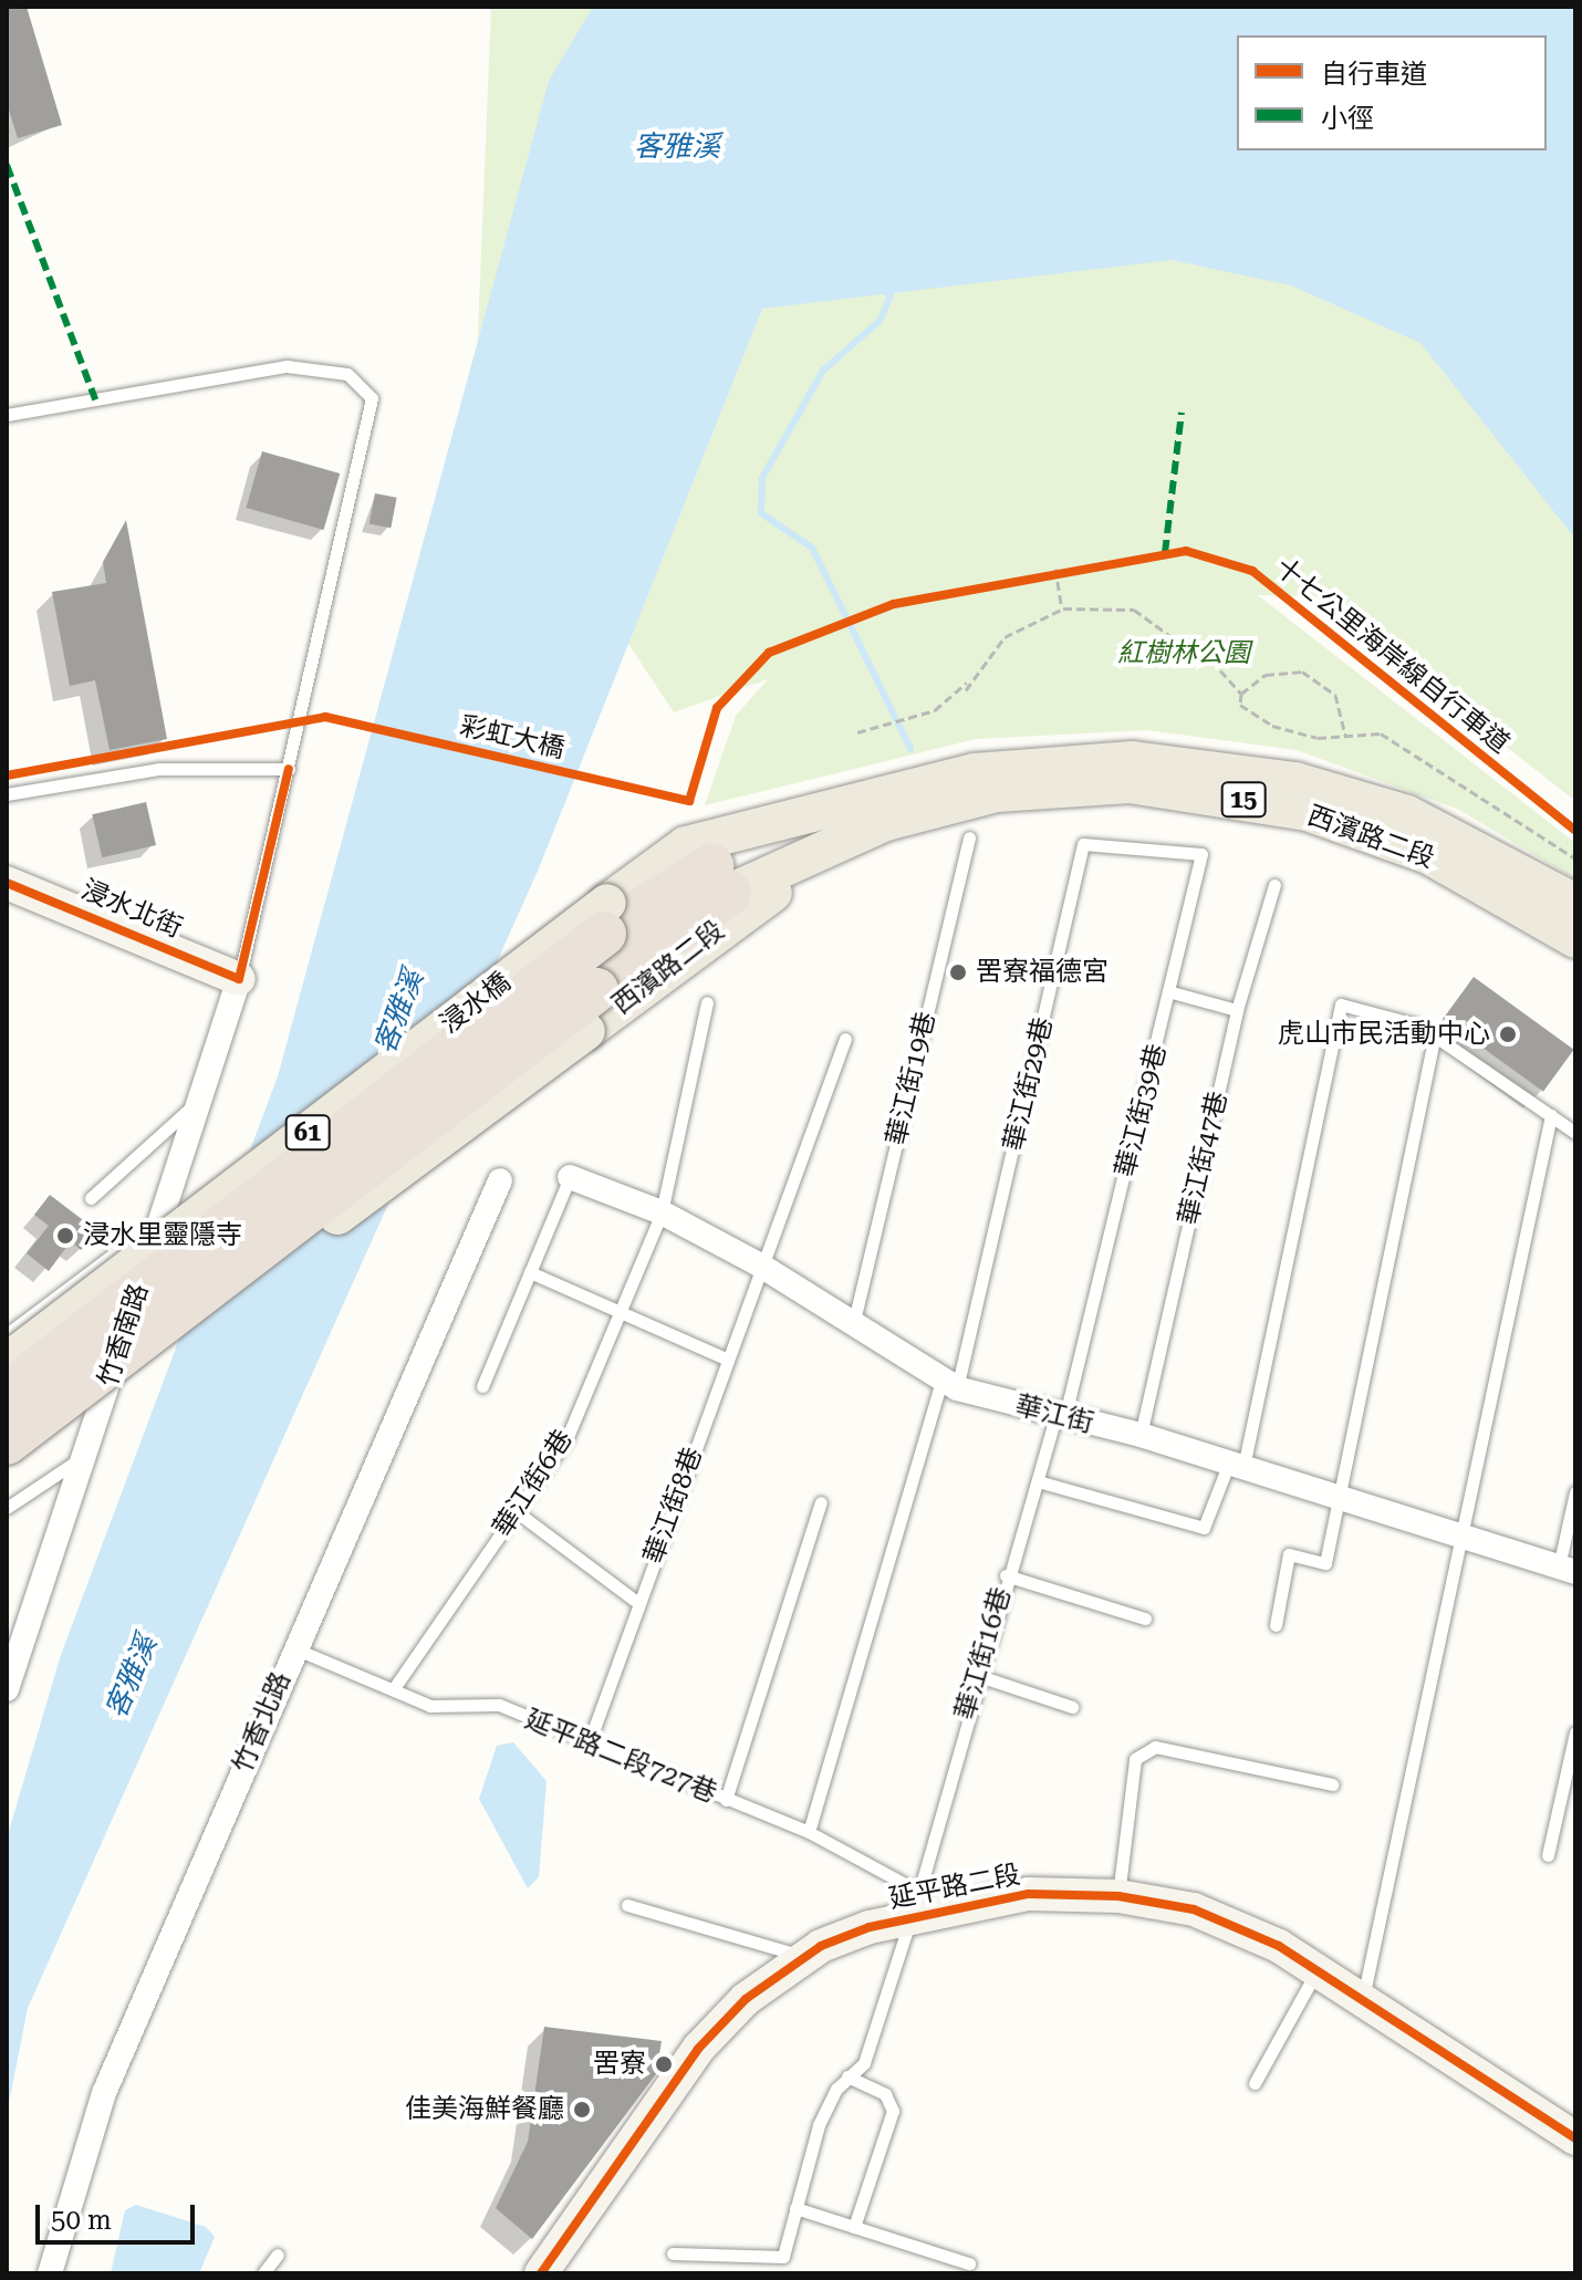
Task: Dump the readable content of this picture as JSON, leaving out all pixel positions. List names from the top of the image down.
{
  "streets": {
    "highway": ["浸水橋", "61"],
    "main road": ["15", "西濱路二段"],
    "street": [
      "浸水北街",
      "竹香南路",
      "華江街",
      "竹香北路",
      "延平路二段"
    ],
    "lane": [
      "華江街19巷",
      "華江街29巷",
      "華江街39巷",
      "華江街47巷",
      "華江街6巷",
      "華江街8巷",
      "華江街16巷",
      "延平路二段727巷"
    ],
    "cycle path": ["十七公里海岸線自行車道"]
  },
  "crossings": [
    ["西濱路二段", "浸水橋"],
    ["西濱路二段", "61"],
    ["浸水北街", "竹香南路"],
    ["浸水橋", "61"],
    ["華江街19巷", "華江街"],
    ["華江街29巷", "華江街39巷"],
    ["華江街29巷", "華江街"],
    ["華江街39巷", "華江街"],
    ["華江街39巷", "華江街16巷"],
    ["華江街47巷", "華江街"],
    ["華江街", "華江街6巷"],
    ["華江街", "華江街8巷"],
    ["華江街", "華江街16巷"],
    ["華江街6巷", "延平路二段727巷"],
    ["華江街8巷", "延平路二段727巷"],
    ["華江街16巷", "延平路二段727巷"],
    ["華江街16巷", "延平路二段"],
    ["竹香北路", "延平路二段727巷"],
    ["延平路二段727巷", "延平路二段"]
  ],
  "water": ["客雅溪"],
  "parks": ["紅樹林公園"],
  "places": [
    "罟寮福德宮",
    "虎山市民活動中心",
    "浸水里靈隱寺",
    "罟寮",
    "佳美海鮮餐廳"
  ],
  "legend": ["自行車道", "小徑"],
  "scale_bar": "50 m"
}
